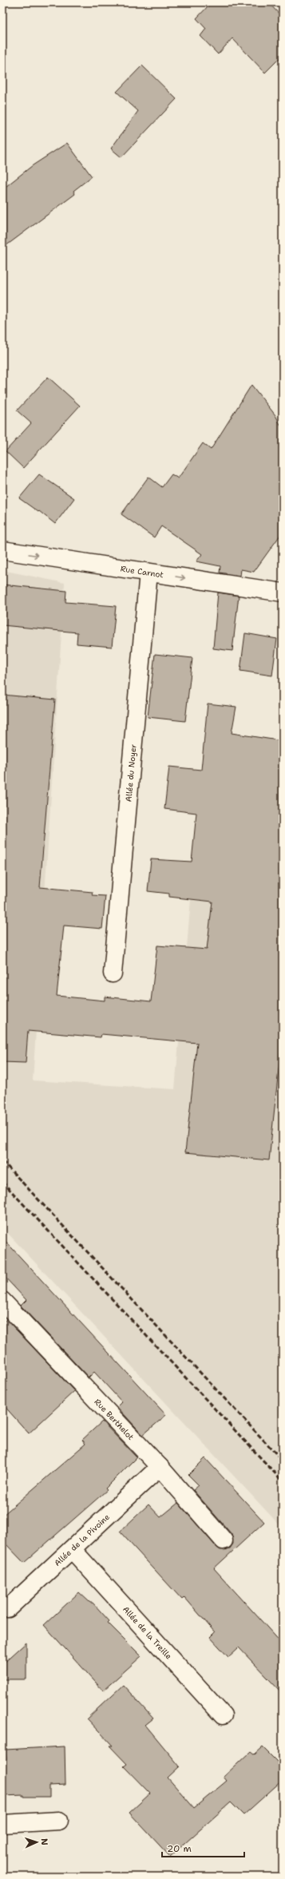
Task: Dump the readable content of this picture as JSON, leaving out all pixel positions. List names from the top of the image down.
{
  "streets": {
    "street": [
      "Rue Carnot",
      "Allée du Noyer",
      "Rue Berthelot",
      "Allée de la Pivoine",
      "Allée de la Treille"
    ]
  },
  "crossings": [
    ["Rue Carnot", "Allée du Noyer"],
    ["Rue Berthelot", "Allée de la Pivoine"],
    ["Allée de la Pivoine", "Allée de la Treille"]
  ],
  "one_way": ["Rue Carnot"],
  "scale_bar": "20 m",
  "north": "right"
}
